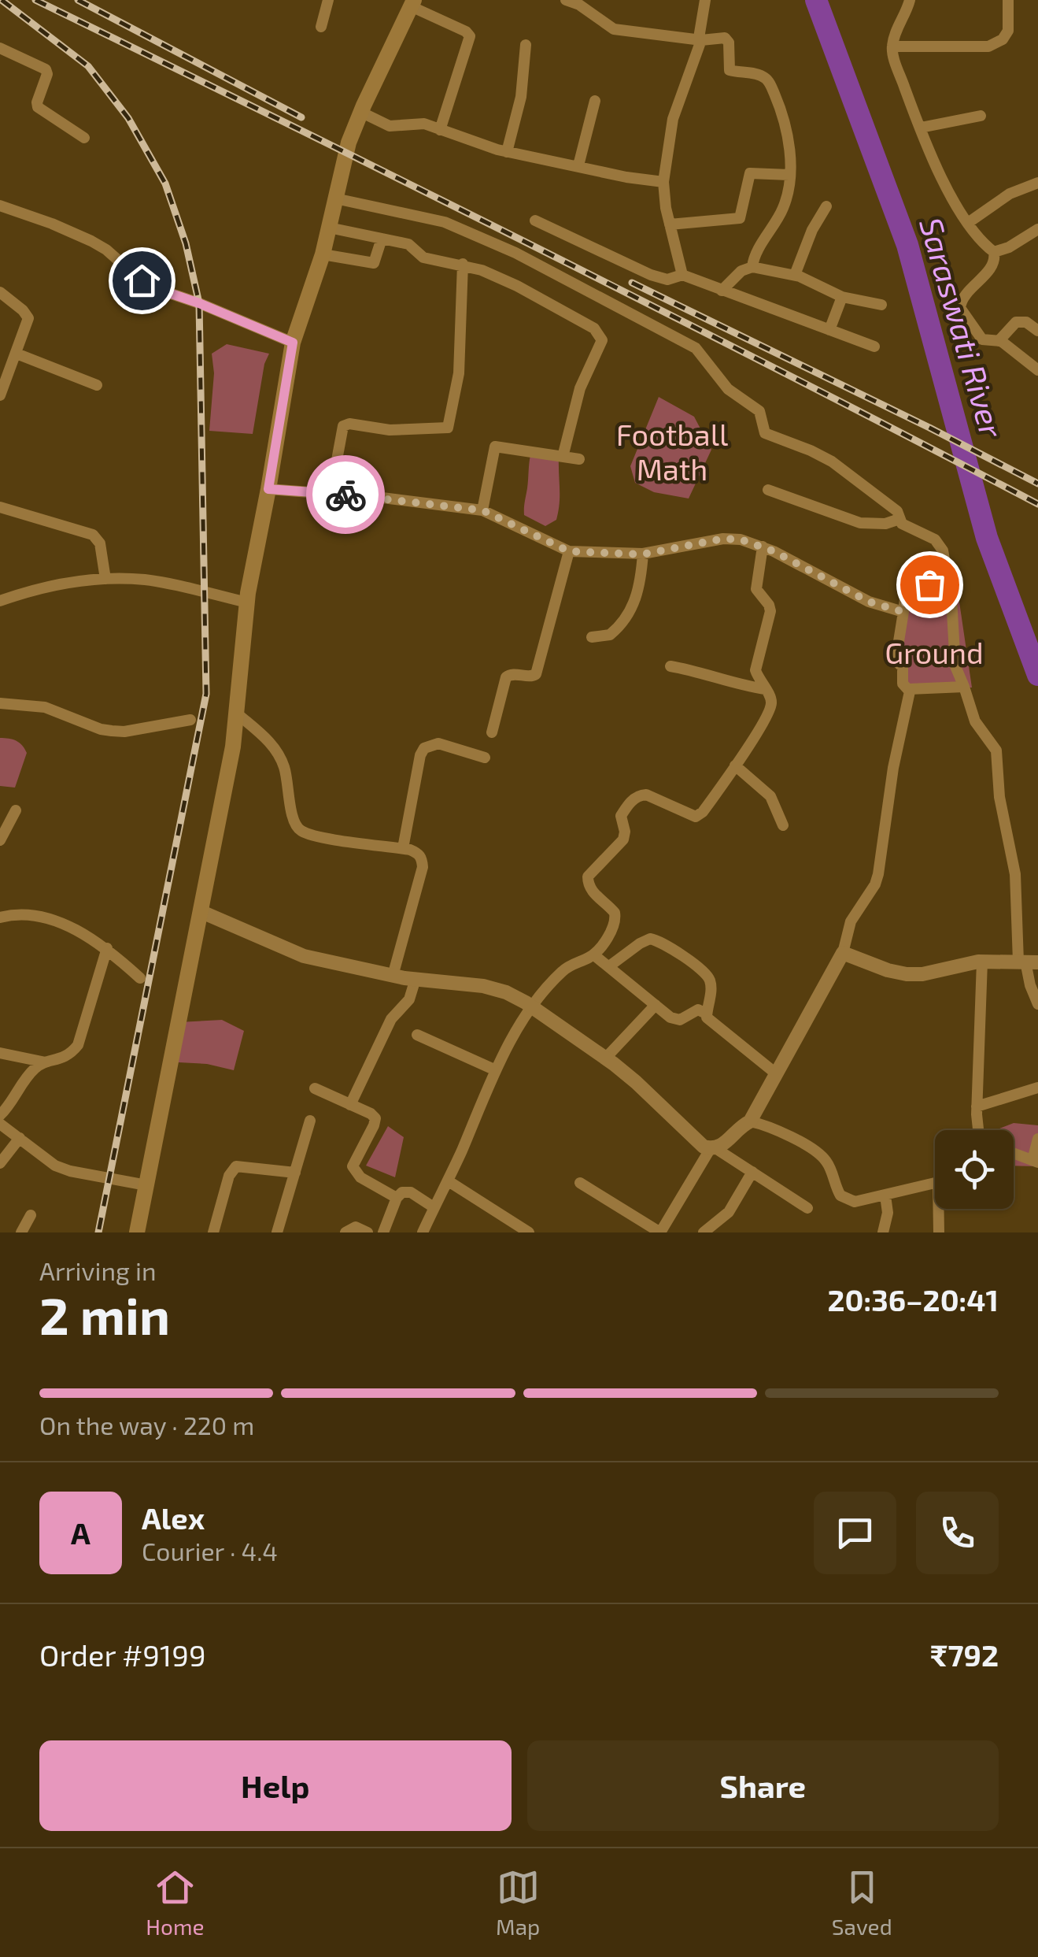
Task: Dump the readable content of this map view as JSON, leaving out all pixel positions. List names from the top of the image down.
{
  "water": ["Saraswati River"],
  "parks": ["Football Math", "Ground"],
  "page": {
    "heading": ["2 min", "Arriving in", "20:36–20:41"],
    "panel": [
      "Alex",
      "Courier · 4.4",
      "Order #9199",
      "₹792"
    ],
    "bar": "On the way · 220 m",
    "round": "A",
    "buttons": ["Help", "Share"],
    "tabs": ["Home", "Map", "Saved"]
  }
}
